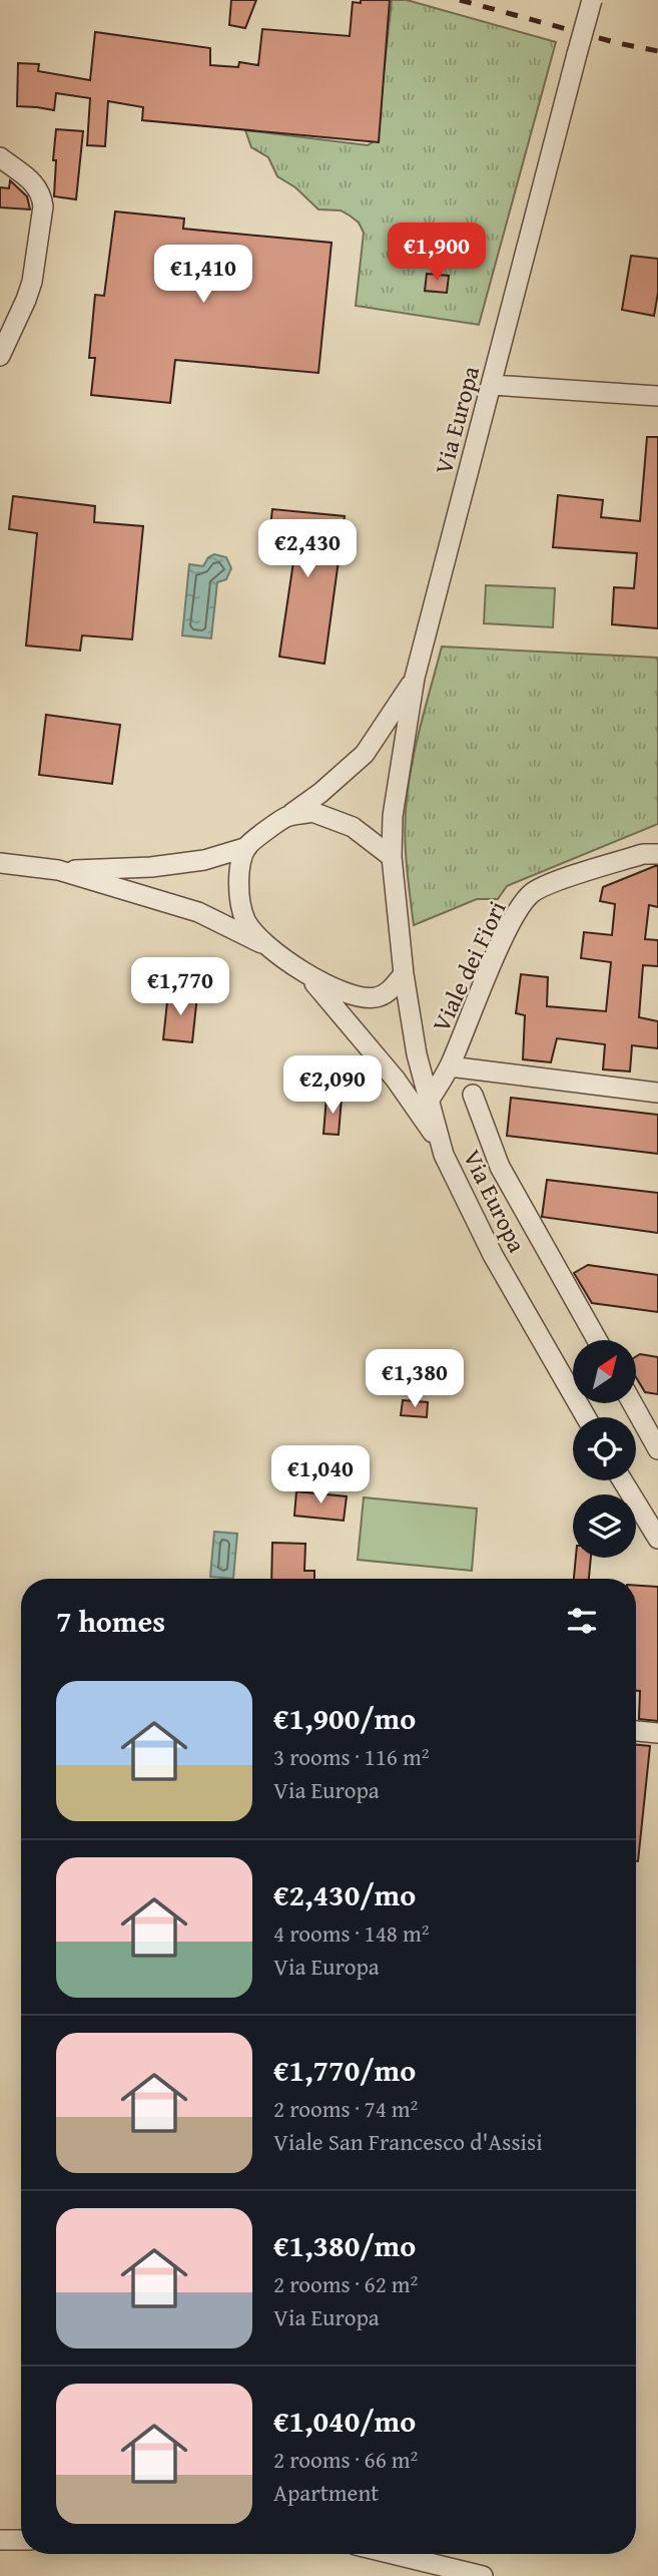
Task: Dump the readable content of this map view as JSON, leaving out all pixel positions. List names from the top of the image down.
{
  "streets": {
    "street": ["Via Europa", "Viale dei Fiori"]
  },
  "crossings": [
    ["Via Europa", "Viale dei Fiori"]
  ],
  "north": "top right",
  "page": {
    "price": [
      "€1,900",
      "€1,410",
      "€2,430",
      "€1,770",
      "€2,090",
      "€1,380",
      "€1,040"
    ],
    "heading": "7 homes",
    "list": [
      {
        "name": "€1,900/mo",
        "note": "3 rooms · 116 m² · Via Europa"
      },
      {
        "name": "€2,430/mo",
        "note": "4 rooms · 148 m² · Via Europa"
      },
      {
        "name": "€1,770/mo",
        "note": "2 rooms · 74 m² · Viale San Francesco d'Assisi"
      },
      {
        "name": "€1,380/mo",
        "note": "2 rooms · 62 m² · Via Europa"
      },
      {
        "name": "€1,040/mo",
        "note": "2 rooms · 66 m² · Apartment"
      }
    ]
  }
}
